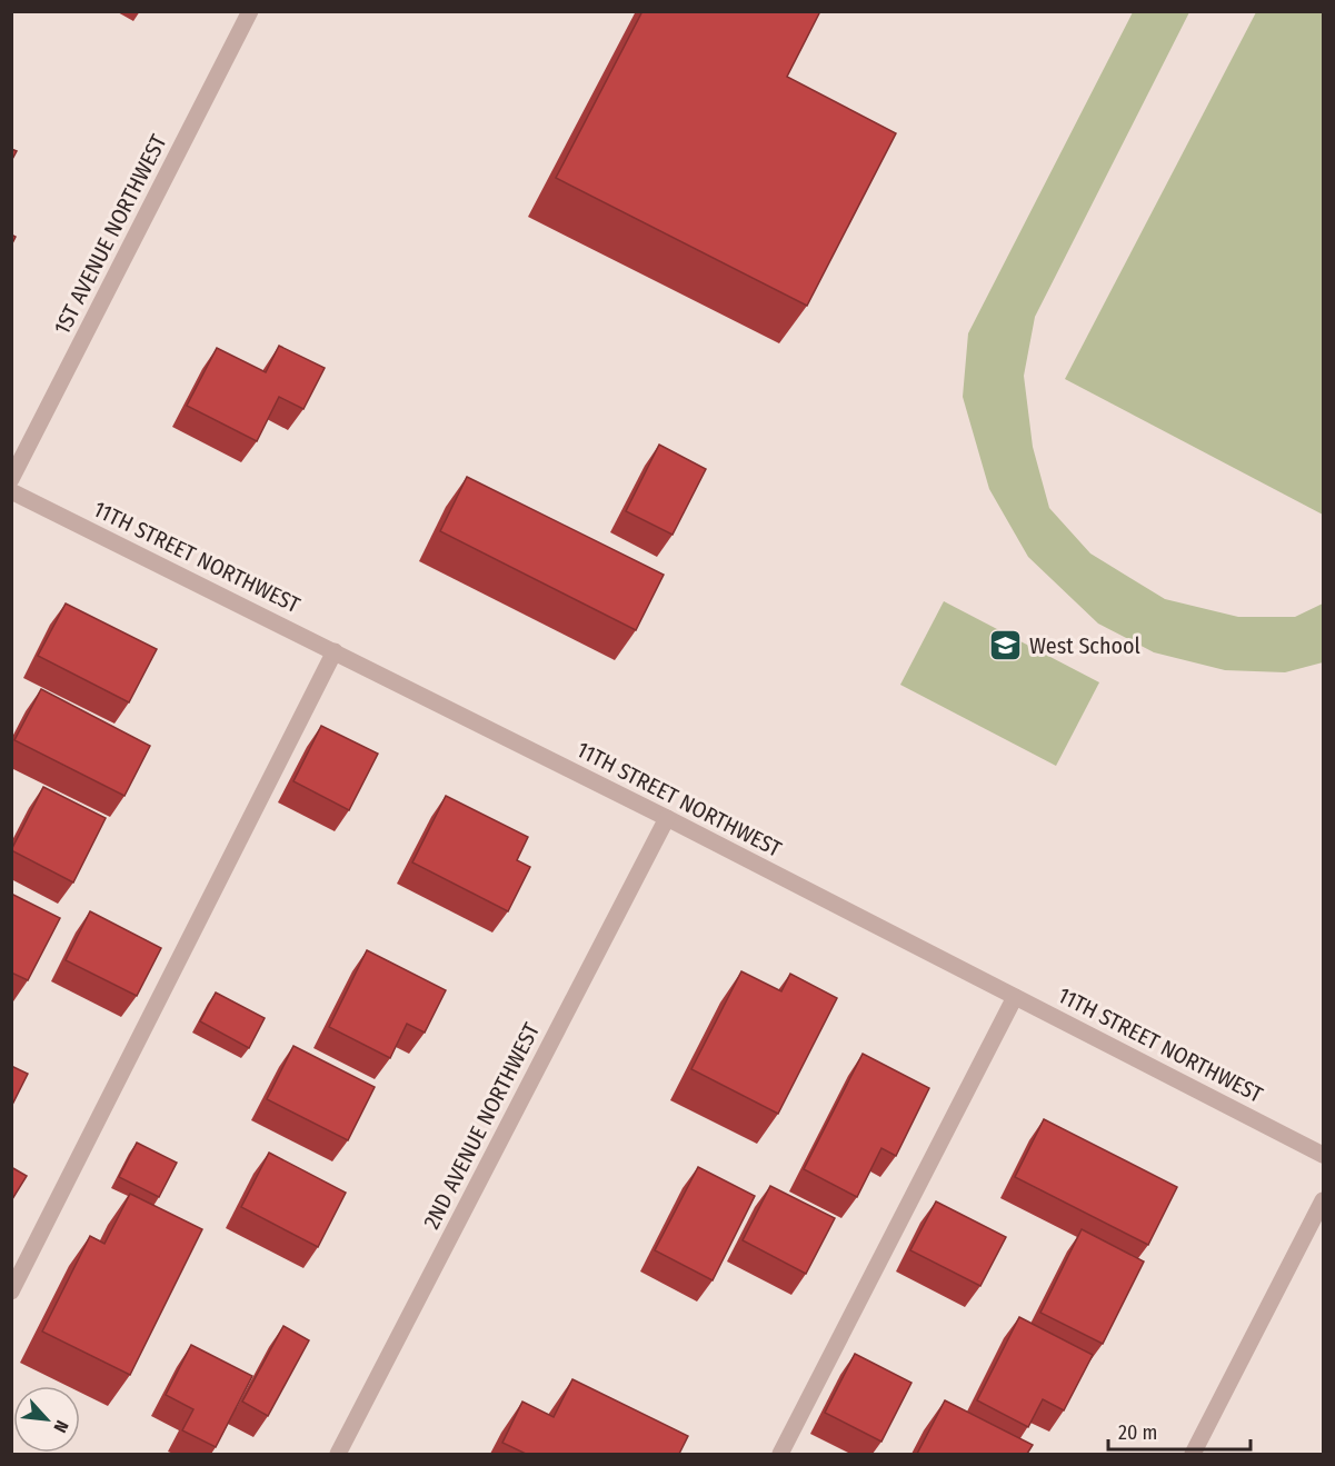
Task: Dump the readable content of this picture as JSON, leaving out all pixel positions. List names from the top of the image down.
{
  "streets": {
    "street": ["1ST AVENUE NORTHWEST", "11TH STREET NORTHWEST", "2ND AVENUE NORTHWEST"]
  },
  "crossings": [
    ["11TH STREET NORTHWEST", "2ND AVENUE NORTHWEST"]
  ],
  "places": {
    "school or university": ["West School"]
  },
  "scale_bar": "20 m",
  "north": "bottom right"
}
